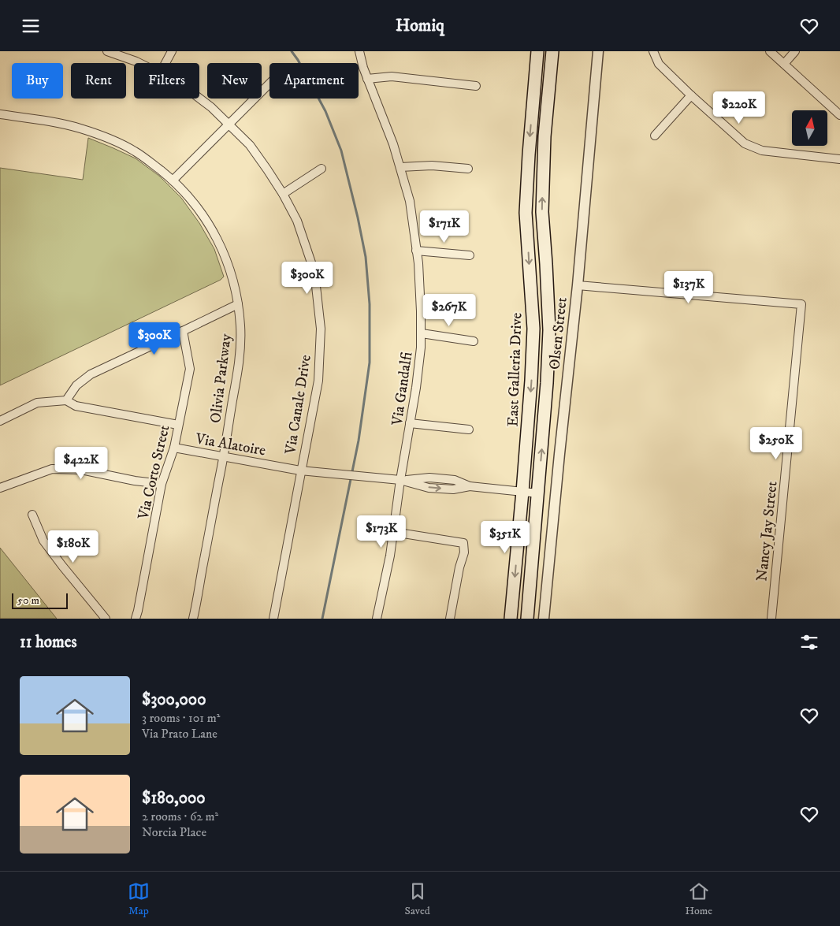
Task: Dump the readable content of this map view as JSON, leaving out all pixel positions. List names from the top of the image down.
{
  "streets": {
    "main road": ["East Galleria Drive"],
    "street": [
      "Olsen Street",
      "Olivia Parkway",
      "Via Gandalfi",
      "Via Canale Drive",
      "Via Alatoire",
      "Via Corto Street",
      "Nancy Jay Street"
    ]
  },
  "crossings": [
    ["Olsen Street", "Nancy Jay Street"],
    ["East Galleria Drive", "Via Alatoire"],
    ["Olivia Parkway", "Via Alatoire"],
    ["Via Gandalfi", "Via Alatoire"],
    ["Via Canale Drive", "Via Alatoire"],
    ["Via Alatoire", "Via Corto Street"]
  ],
  "scale_bar": "50 m",
  "north": "top",
  "page": {
    "header": "Homiq",
    "chip": [
      "Buy",
      "Rent",
      "Filters",
      "New",
      "Apartment"
    ],
    "price": [
      "$220K",
      "$171K",
      "$300K",
      "$137K",
      "$267K",
      "$300K",
      "$250K",
      "$422K",
      "$173K",
      "$351K",
      "$180K"
    ],
    "scale": "50 m",
    "heading": "11 homes",
    "list": [
      {
        "name": "$300,000",
        "note": "3 rooms · 101 m² · Via Prato Lane"
      },
      {
        "name": "$180,000",
        "note": "2 rooms · 62 m² · Norcia Place"
      }
    ],
    "tabs": ["Map", "Saved", "Home"]
  }
}
